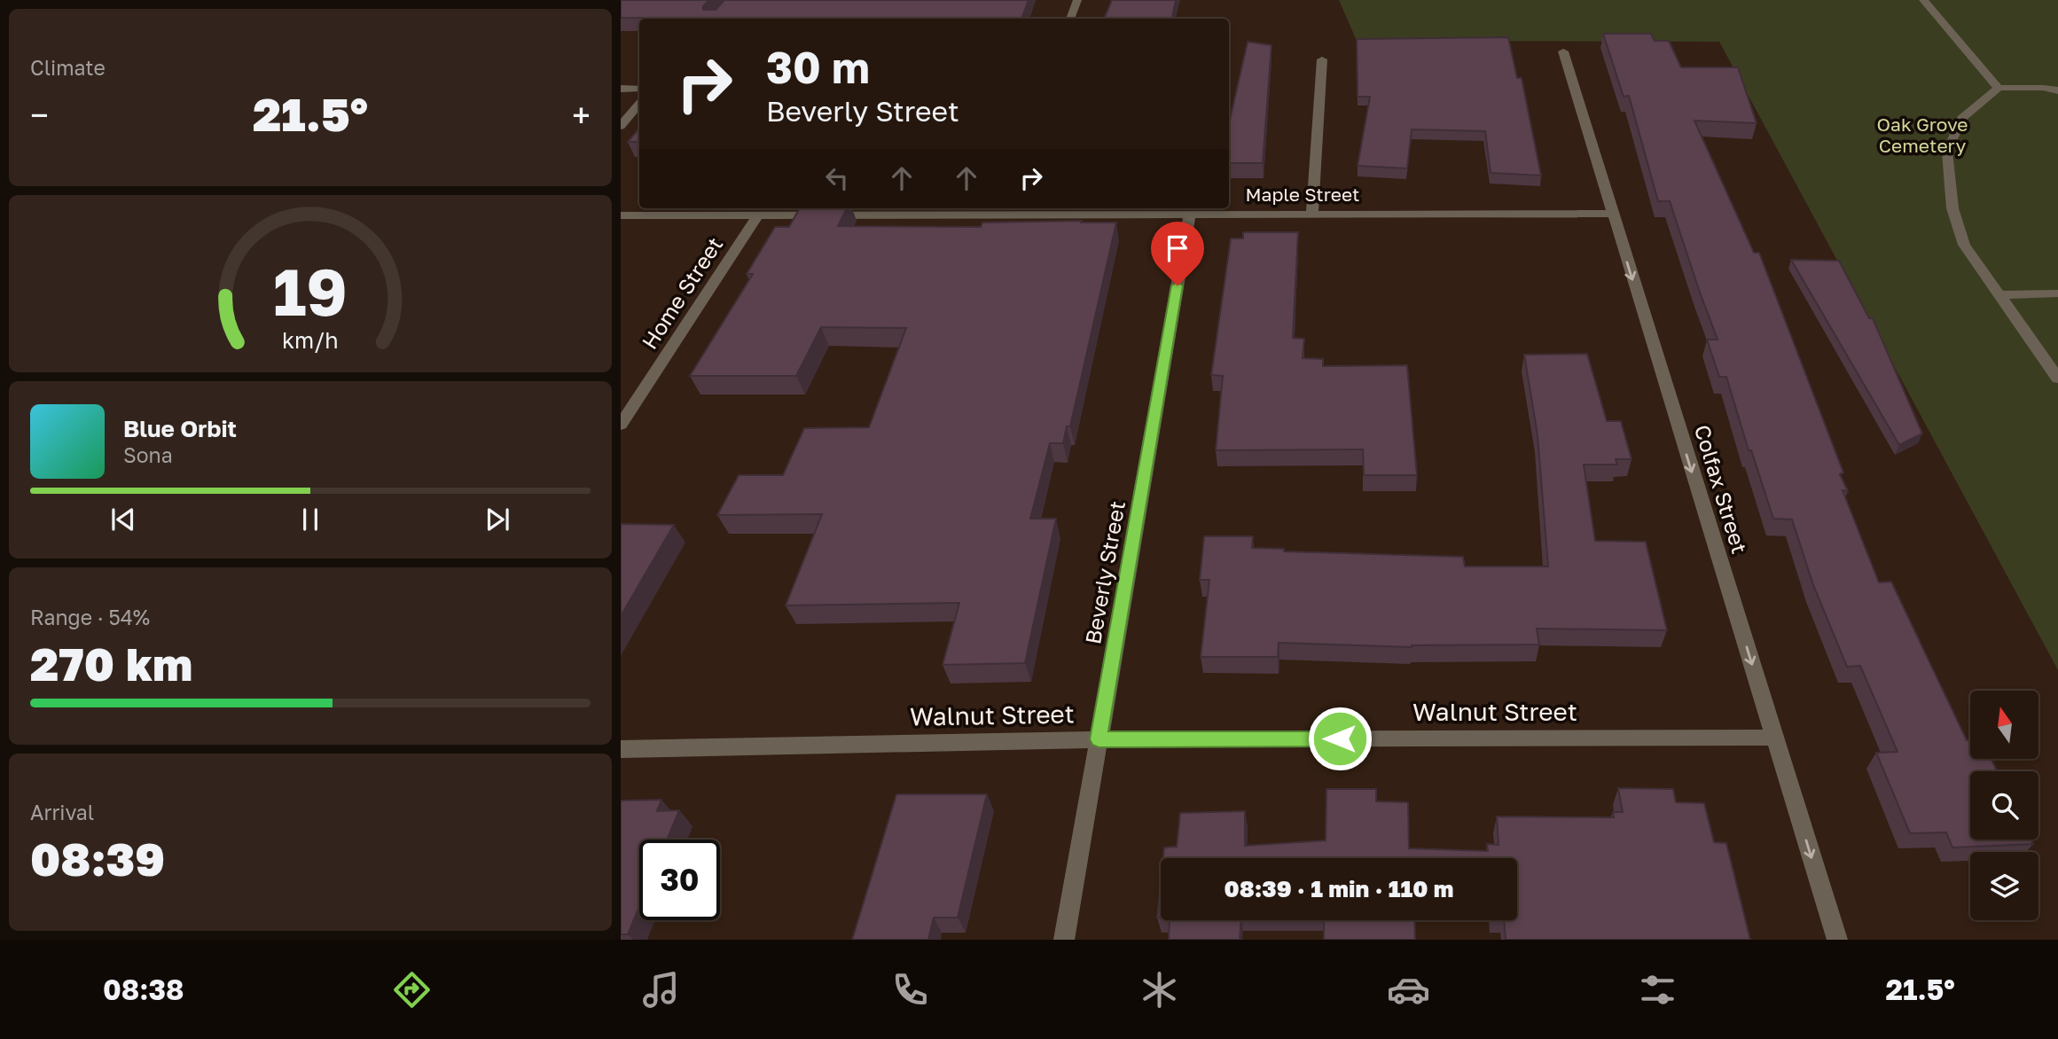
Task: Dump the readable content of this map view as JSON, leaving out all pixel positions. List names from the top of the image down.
{
  "streets": {
    "street": [
      "Maple Street",
      "Home Street",
      "Colfax Street",
      "Beverly Street",
      "Walnut Street"
    ]
  },
  "crossings": [
    ["Maple Street", "Home Street"],
    ["Maple Street", "Colfax Street"],
    ["Maple Street", "Beverly Street"],
    ["Colfax Street", "Walnut Street"],
    ["Beverly Street", "Walnut Street"]
  ],
  "one_way": ["Colfax Street"],
  "parks": ["Oak Grove Cemetery"],
  "north": "top",
  "page": {
    "tile": [
      "Climate",
      ["Range · 54%", "270 km"],
      ["Arrival", "08:39"]
    ],
    "turn": ["30 m", "Beverly Street"],
    "heat": ["−", "21.5°", "+"],
    "song": ["Blue Orbit", "Sona"],
    "limit": "30",
    "trip": "08:39 · 1 min · 110 m",
    "tabs": ["08:38", "21.5°"],
    "gauge": ["19", "km/h"]
  }
}
